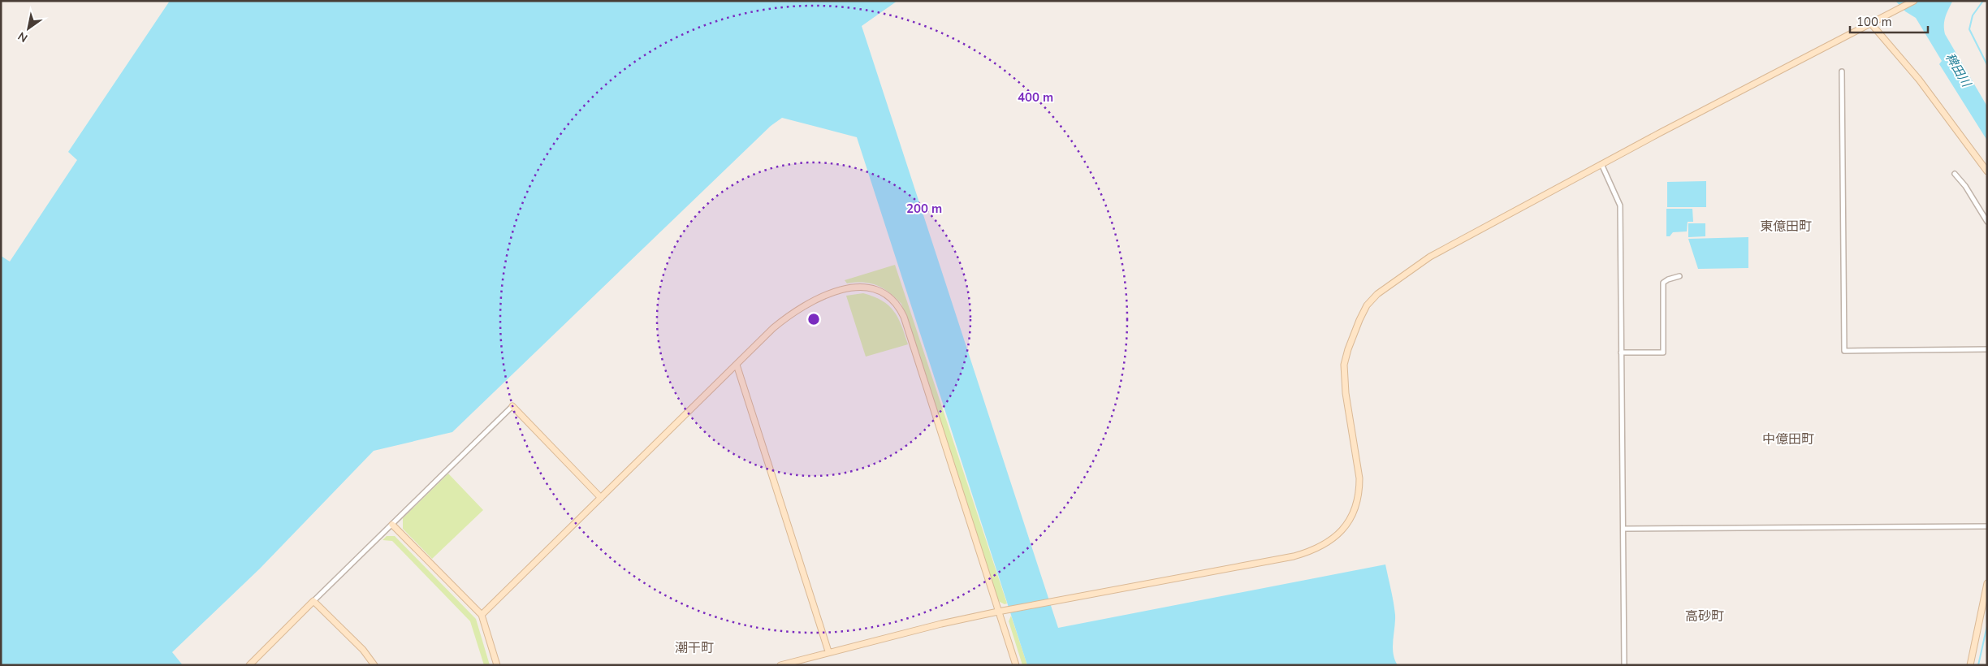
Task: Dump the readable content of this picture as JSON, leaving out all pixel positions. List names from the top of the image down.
{
  "districts": [
    "東億田町",
    "中億田町",
    "高砂町",
    "潮干町"
  ],
  "water": ["稗田川"],
  "scale_bar": "100 m",
  "north": "bottom left",
  "rings": ["400 m", "200 m"]
}
